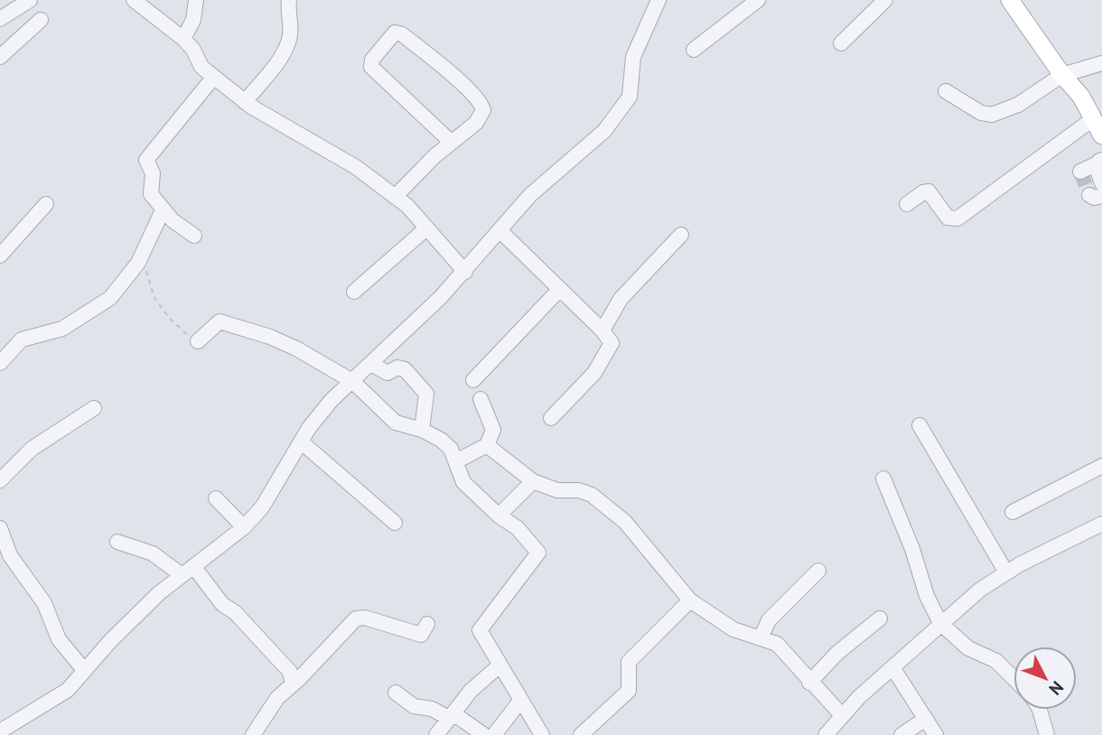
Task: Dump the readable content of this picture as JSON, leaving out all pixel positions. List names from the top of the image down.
{
  "north": "bottom right"
}
